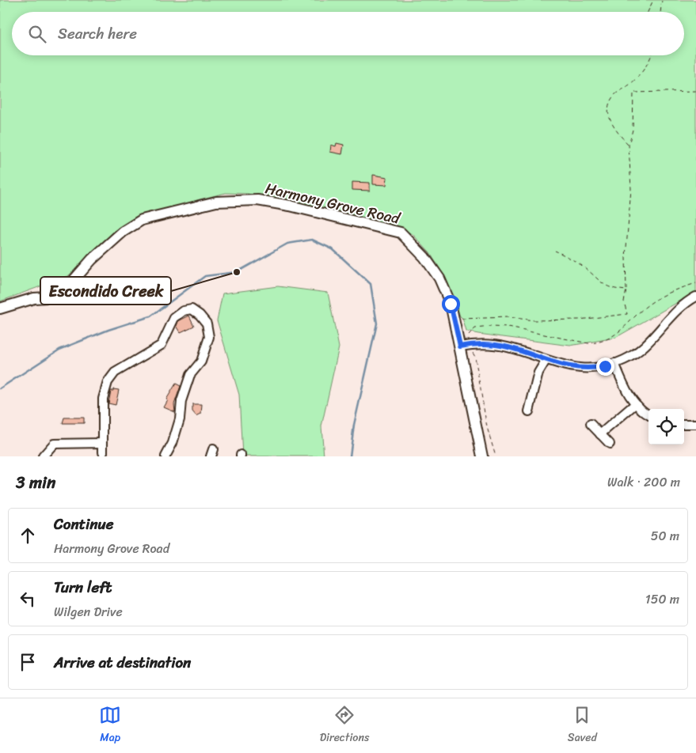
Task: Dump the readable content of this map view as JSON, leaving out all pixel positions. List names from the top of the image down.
{
  "streets": {
    "main road": ["Harmony Grove Road"]
  },
  "places": ["Escondido Creek"],
  "page": {
    "search": "Search here",
    "heading": ["3 min", "Walk · 200 m"],
    "list": [
      ["Continue", "Harmony Grove Road", "50 m"],
      ["Turn left", "Wilgen Drive", "150 m"],
      "Arrive at destination"
    ],
    "nav": ["Map", "Directions", "Saved"]
  }
}
